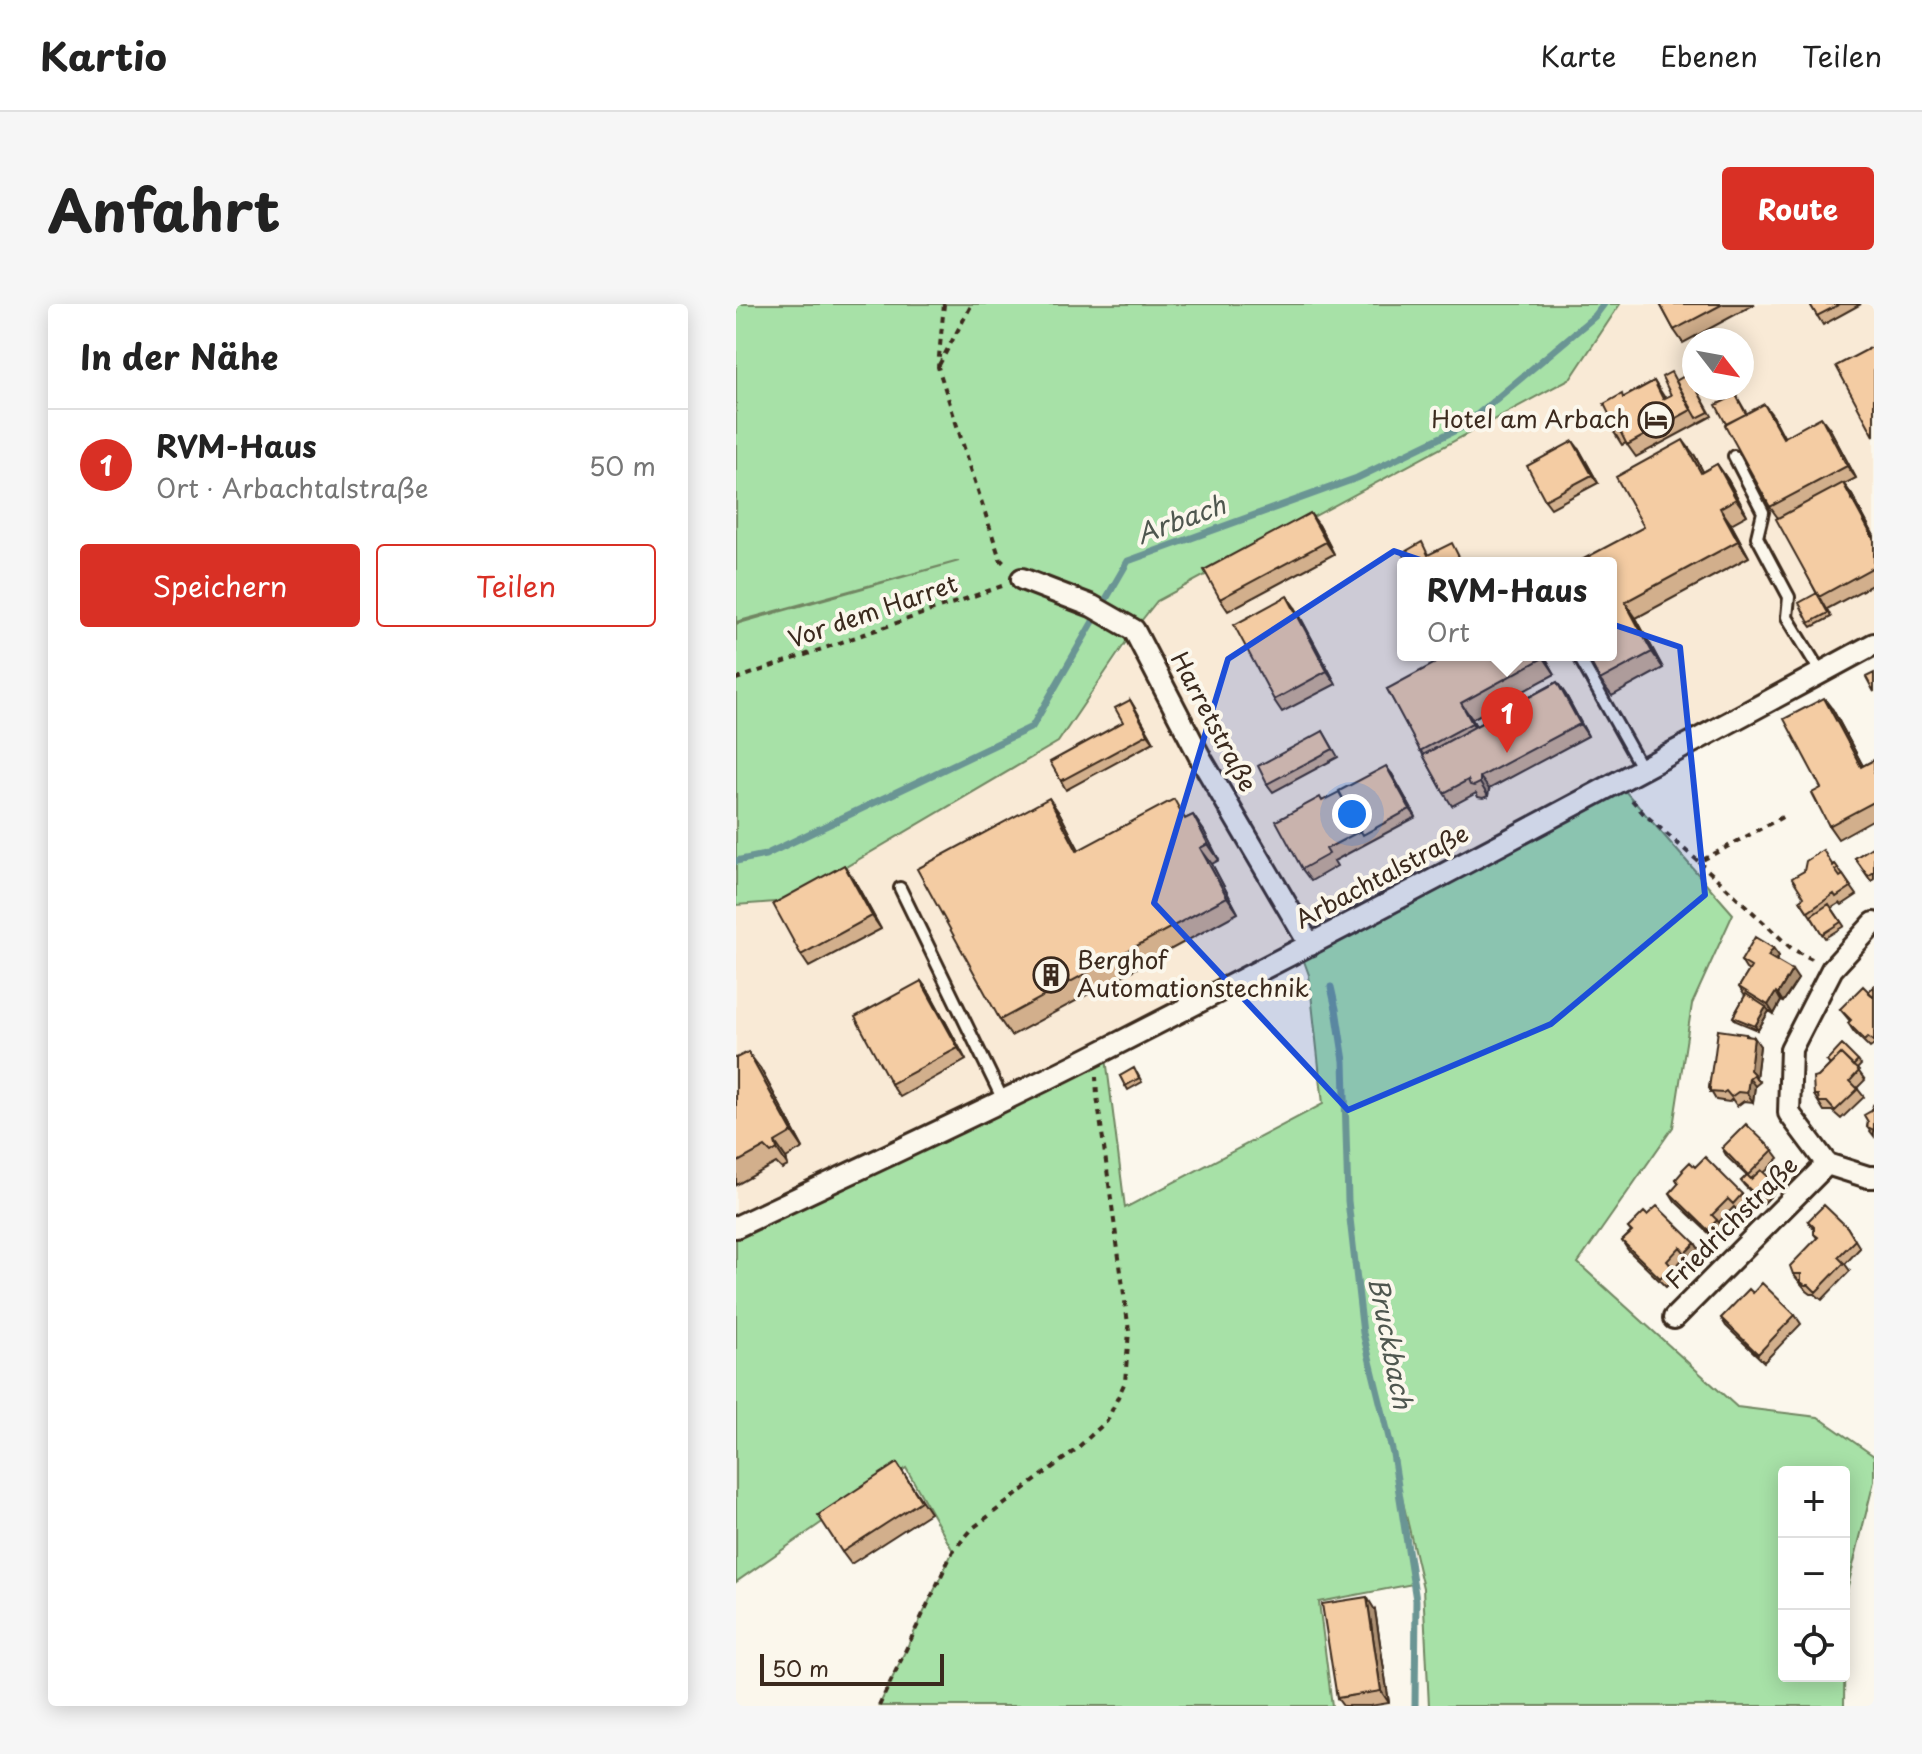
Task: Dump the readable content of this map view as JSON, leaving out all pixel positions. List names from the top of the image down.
{
  "streets": {
    "street": ["Harretstraße", "Arbachtalstraße", "Friedrichstraße"],
    "path": ["Vor dem Harret"]
  },
  "crossings": [
    ["Vor dem Harret", "Harretstraße"],
    ["Harretstraße", "Arbachtalstraße"]
  ],
  "water": ["Arbach", "Bruckbach"],
  "places": {
    "hotel": ["Hotel am Arbach"],
    "building": ["Berghof Automationstechnik"]
  },
  "scale_bar": "50 m",
  "north": "bottom right",
  "page": {
    "header": "Kartio",
    "nav": ["Karte", "Ebenen", "Teilen"],
    "title": "Anfahrt",
    "buttons": [
      "Route",
      ["Speichern", "Teilen"]
    ],
    "heading": "In der Nähe",
    "list": [
      {
        "mark": "1",
        "name": "RVM-Haus",
        "note": "Ort · Arbachtalstraße",
        "value": "50 m"
      }
    ],
    "popup": ["RVM-Haus", "Ort"],
    "pins": "1",
    "map_buttons": ["+", "−"],
    "scale": "50 m"
  }
}
